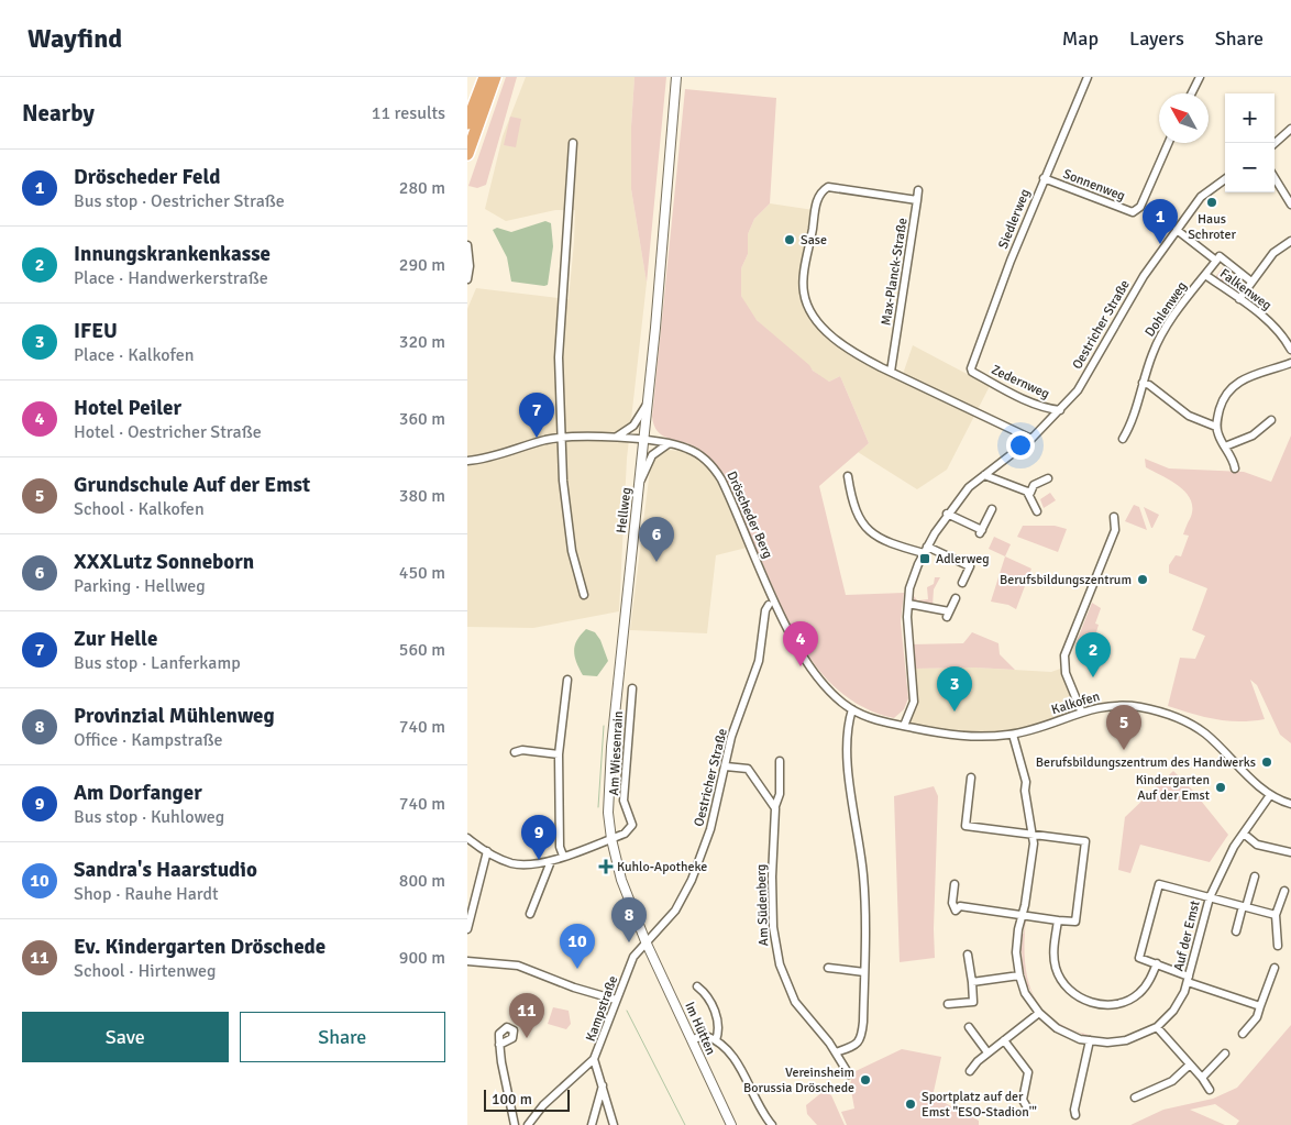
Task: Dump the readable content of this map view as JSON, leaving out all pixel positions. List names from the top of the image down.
{
  "streets": {
    "street": [
      "Sonnenweg",
      "Siedlerweg",
      "Max-Planck-Straße",
      "Falkenweg",
      "Dohlenweg",
      "Oestricher Straße",
      "Zedernweg",
      "Hellweg",
      "Dröscheder Berg",
      "Kalkofen",
      "Am Wiesenrain",
      "Am Südenberg",
      "Auf der Emst",
      "Kampstraße",
      "Im Hütten"
    ]
  },
  "crossings": [
    ["Sonnenweg", "Siedlerweg"],
    ["Siedlerweg", "Zedernweg"],
    ["Max-Planck-Straße", "Oestricher Straße"],
    ["Falkenweg", "Dohlenweg"],
    ["Oestricher Straße", "Zedernweg"],
    ["Oestricher Straße", "Hellweg"],
    ["Oestricher Straße", "Kalkofen"],
    ["Oestricher Straße", "Kampstraße"],
    ["Oestricher Straße", "Im Hütten"],
    ["Hellweg", "Dröscheder Berg"],
    ["Hellweg", "Am Wiesenrain"],
    ["Hellweg", "Kampstraße"],
    ["Hellweg", "Im Hütten"],
    ["Kalkofen", "Auf der Emst"],
    ["Kampstraße", "Im Hütten"]
  ],
  "places": {
    "other": [
      "Haus Schroter",
      "Sase",
      "Berufsbildungszentrum",
      "Berufsbildungszentrum des Handwerks",
      "Kindergarten Auf der Emst",
      "Vereinsheim Borussia Dröschede",
      "Sportplatz auf der Emst \"ESO-Stadion'\""
    ],
    "transit": ["Adlerweg"],
    "health": ["Kuhlo-Apotheke"]
  },
  "scale_bar": "100 m",
  "north": "top left",
  "page": {
    "header": "Wayfind",
    "nav": ["Map", "Layers", "Share"],
    "heading": ["Nearby", "11 results"],
    "map_buttons": ["+", "−"],
    "list": [
      {
        "mark": "1",
        "name": "Dröscheder Feld",
        "note": "Bus stop · Oestricher Straße",
        "value": "280 m"
      },
      {
        "mark": "2",
        "name": "Innungskrankenkasse",
        "note": "Place · Handwerkerstraße",
        "value": "290 m"
      },
      {
        "mark": "3",
        "name": "IFEU",
        "note": "Place · Kalkofen",
        "value": "320 m"
      },
      {
        "mark": "4",
        "name": "Hotel Peiler",
        "note": "Hotel · Oestricher Straße",
        "value": "360 m"
      },
      {
        "mark": "5",
        "name": "Grundschule Auf der Emst",
        "note": "School · Kalkofen",
        "value": "380 m"
      },
      {
        "mark": "6",
        "name": "XXXLutz Sonneborn",
        "note": "Parking · Hellweg",
        "value": "450 m"
      },
      {
        "mark": "7",
        "name": "Zur Helle",
        "note": "Bus stop · Lanferkamp",
        "value": "560 m"
      },
      {
        "mark": "8",
        "name": "Provinzial Mühlenweg",
        "note": "Office · Kampstraße",
        "value": "740 m"
      },
      {
        "mark": "9",
        "name": "Am Dorfanger",
        "note": "Bus stop · Kuhloweg",
        "value": "740 m"
      },
      {
        "mark": "10",
        "name": "Sandra's Haarstudio",
        "note": "Shop · Rauhe Hardt",
        "value": "800 m"
      },
      {
        "mark": "11",
        "name": "Ev. Kindergarten Dröschede",
        "note": "School · Hirtenweg",
        "value": "900 m"
      }
    ],
    "pins": [
      "1",
      "7",
      "6",
      "4",
      "2",
      "3",
      "5",
      "9",
      "8",
      "10",
      "11"
    ],
    "buttons": ["Save", "Share"],
    "scale": "100 m"
  }
}
